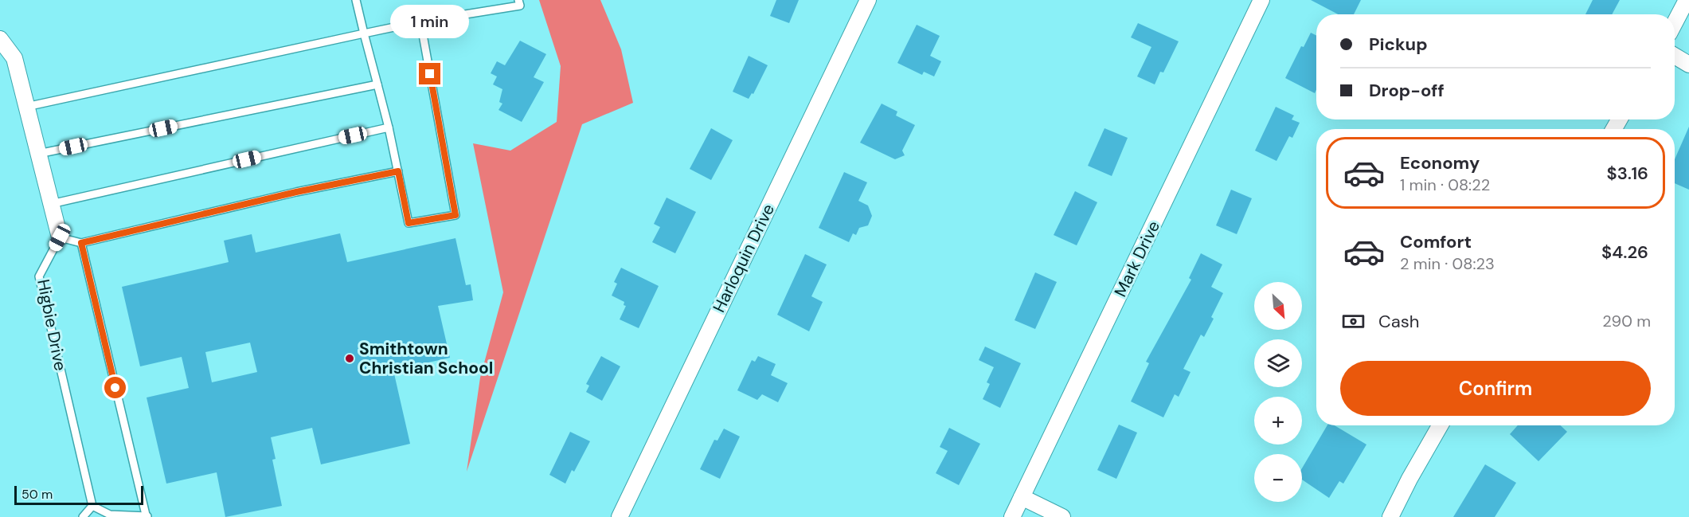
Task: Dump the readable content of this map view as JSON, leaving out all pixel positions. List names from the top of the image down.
{
  "streets": {
    "street": ["Harloquin Drive", "Mark Drive"],
    "lane": ["Higbie Drive"]
  },
  "places": ["Smithtown Christian School"],
  "scale_bar": "50 m",
  "north": "bottom right",
  "page": {
    "bubble": "1 min",
    "banner": ["Pickup", "Drop-off"],
    "list": [
      {
        "name": "Economy",
        "note": "1 min · 08:22",
        "value": "$3.16"
      },
      {
        "name": "Comfort",
        "note": "2 min · 08:23",
        "value": "$4.26"
      }
    ],
    "map_buttons": ["+", "−"],
    "pay": ["Cash", "290 m"],
    "buttons": "Confirm",
    "scale": "50 m"
  }
}
